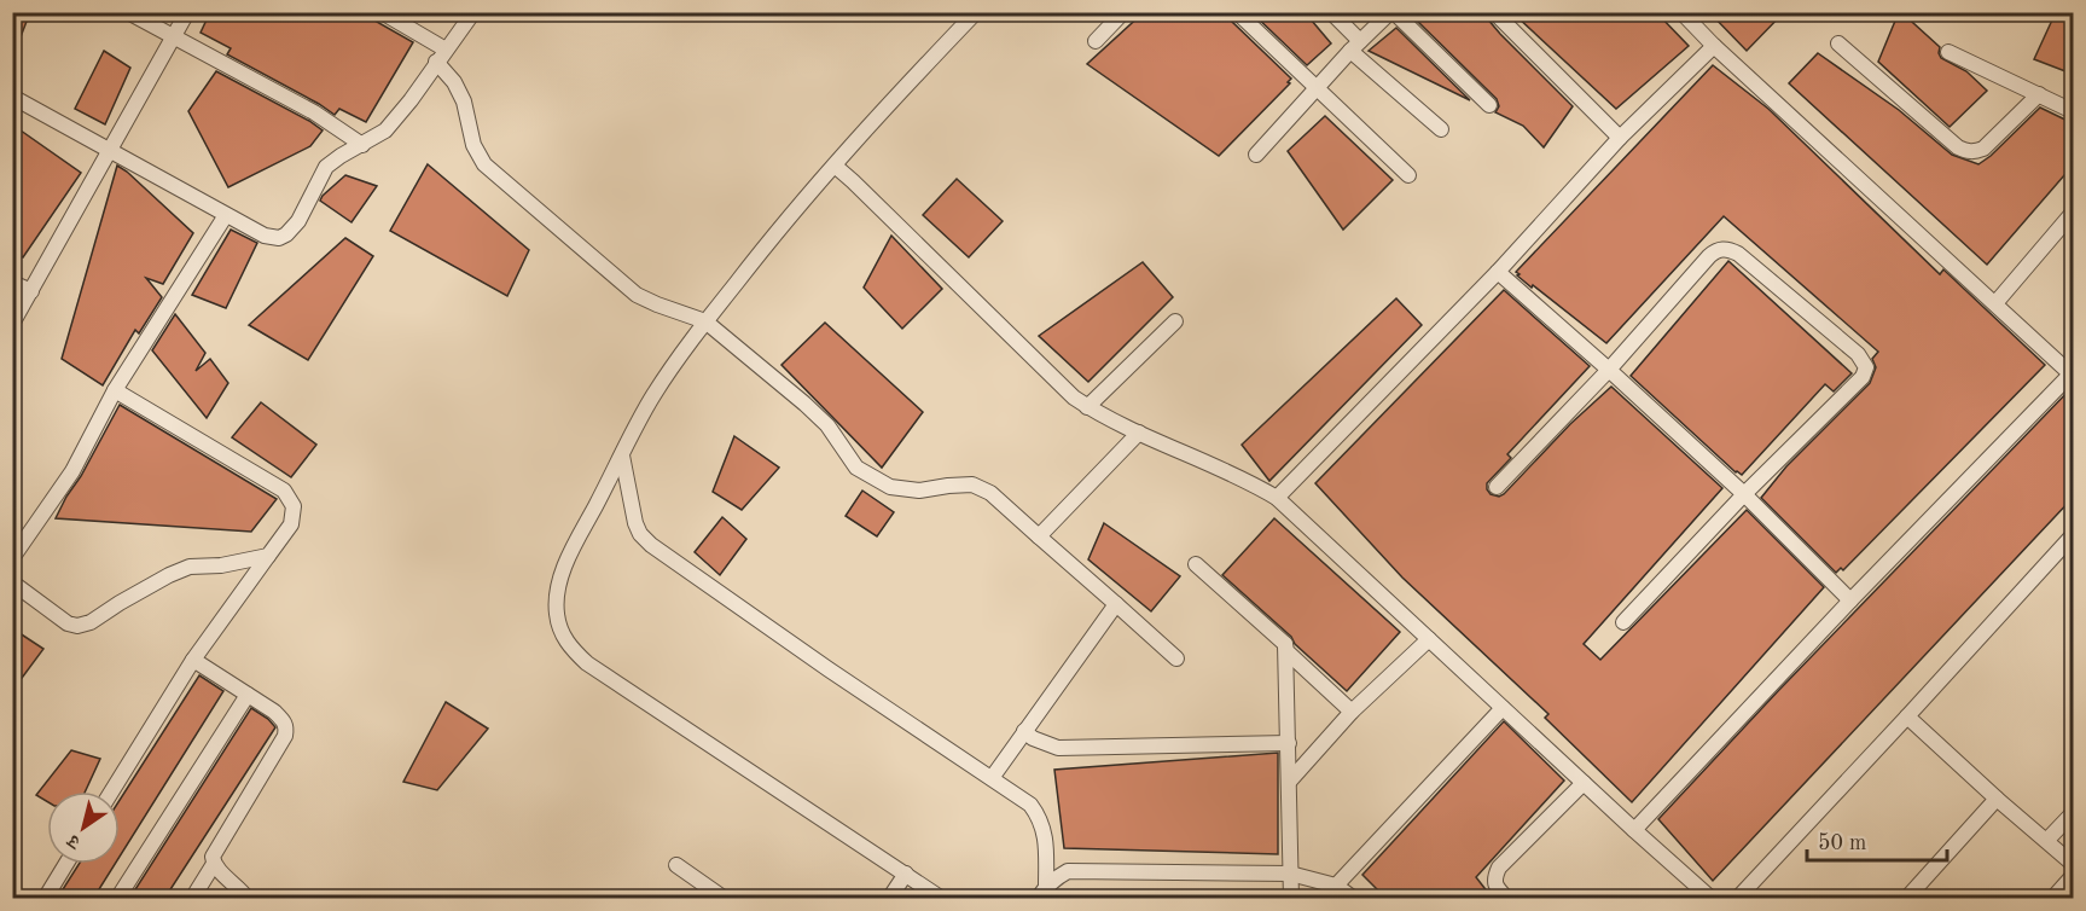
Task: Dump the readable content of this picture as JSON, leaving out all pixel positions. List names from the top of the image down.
{
  "scale_bar": "50 m",
  "north": "bottom left"
}
